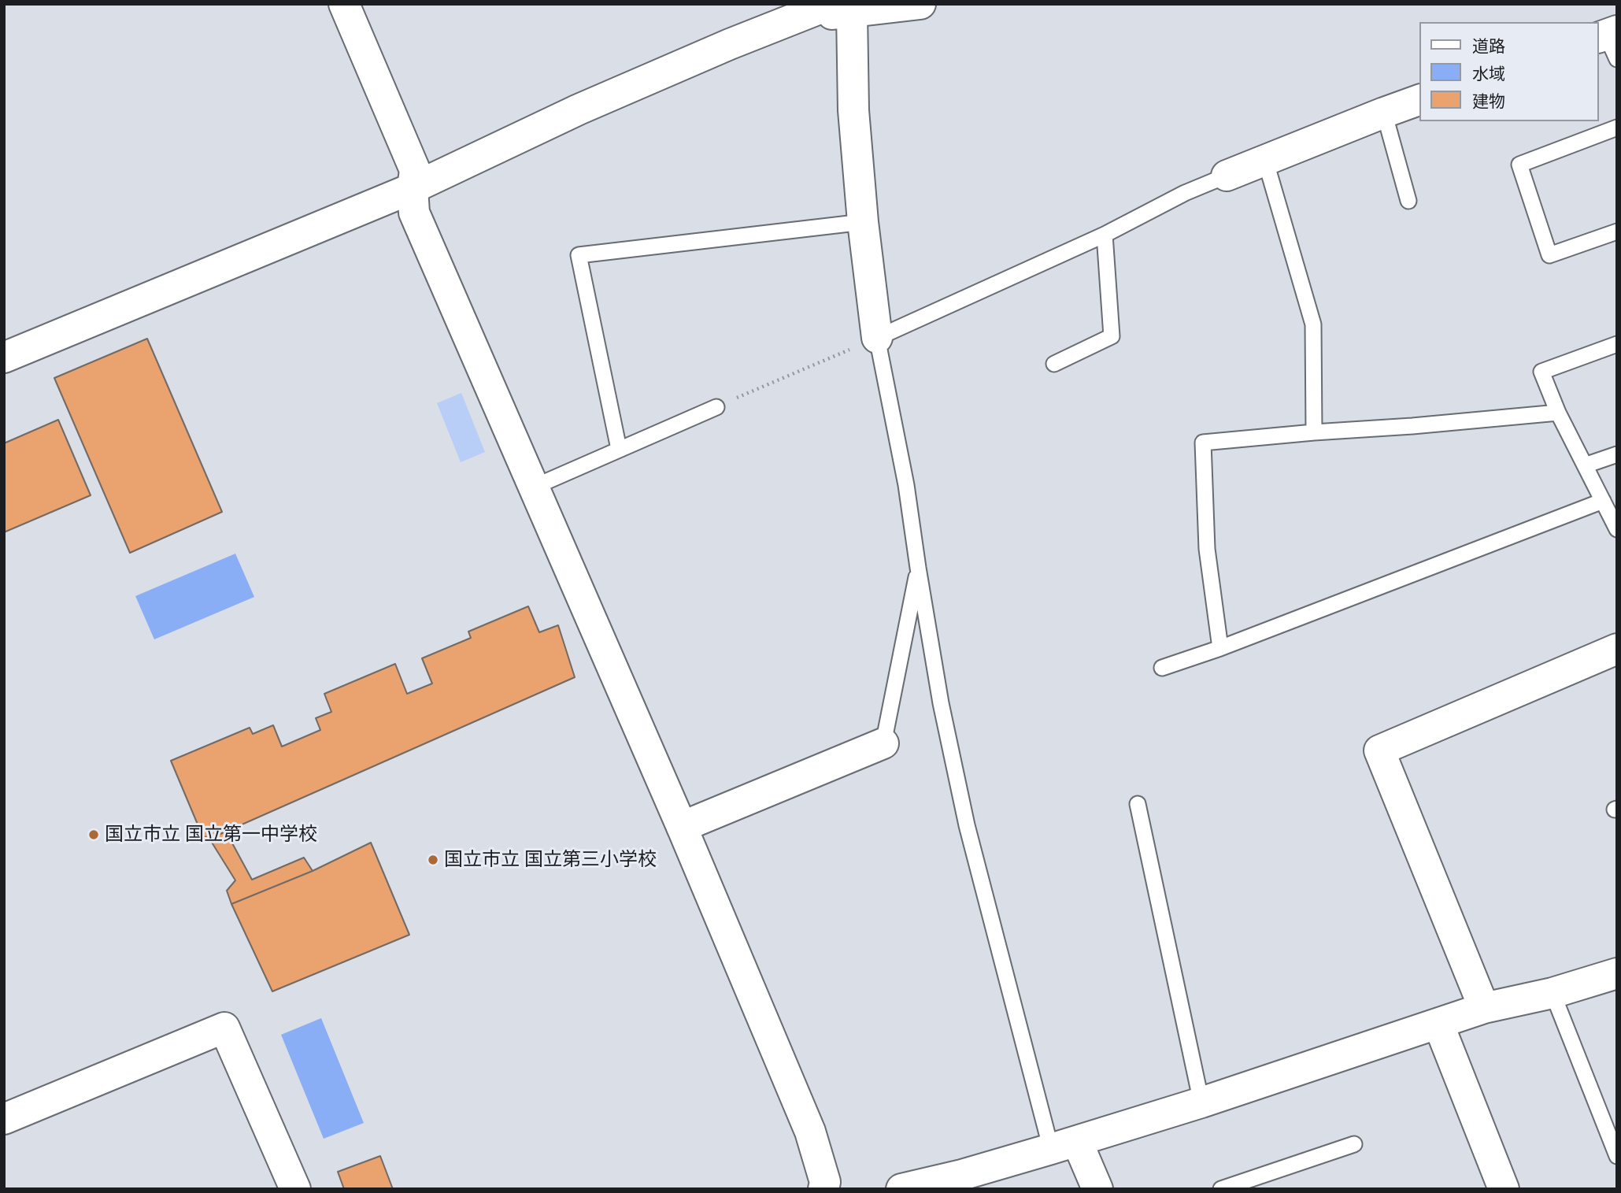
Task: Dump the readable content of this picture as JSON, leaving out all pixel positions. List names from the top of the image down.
{
  "places": ["国立市立 国立第一中学校", "国立市立 国立第三小学校"],
  "legend": ["道路", "水域", "建物"]
}
